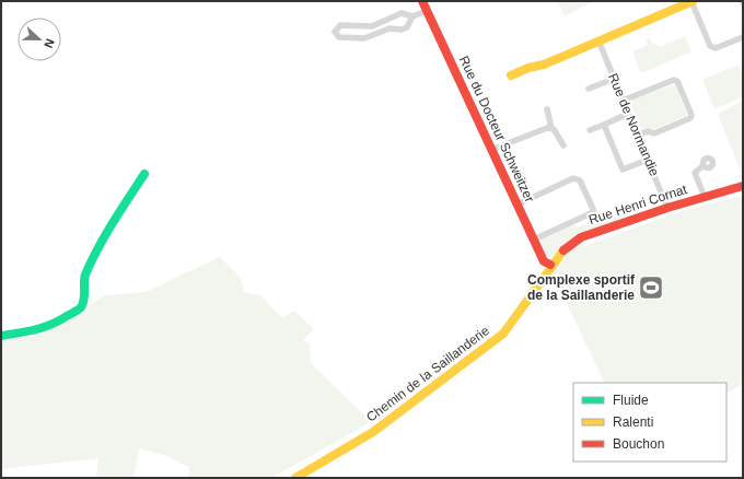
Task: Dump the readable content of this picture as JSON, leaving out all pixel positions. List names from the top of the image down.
{
  "streets": {
    "street": [
      "Rue de Normandie",
      "Rue du Docteur Schweitzer",
      "Rue Henri Cornat",
      "Chemin de la Saillanderie"
    ]
  },
  "crossings": [
    ["Rue de Normandie", "Rue Henri Cornat"],
    ["Rue du Docteur Schweitzer", "Rue Henri Cornat"],
    ["Rue du Docteur Schweitzer", "Chemin de la Saillanderie"],
    ["Rue Henri Cornat", "Chemin de la Saillanderie"]
  ],
  "places": {
    "sports": ["Complexe sportif de la Saillanderie"]
  },
  "legend": ["Fluide", "Ralenti", "Bouchon"],
  "north": "right"
}
